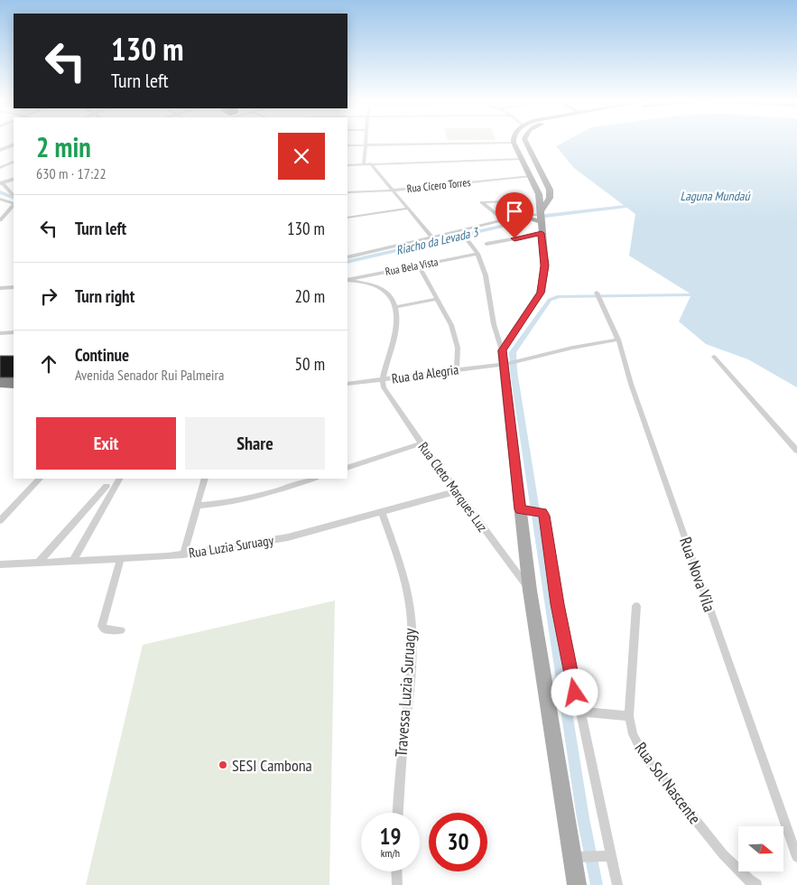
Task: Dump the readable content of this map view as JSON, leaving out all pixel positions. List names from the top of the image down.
{
  "streets": {
    "street": [
      "Rua Cícero Torres",
      "Rua Bela Vista",
      "Rua da Alegria",
      "Rua Cleto Marques Luz",
      "Rua Luzia Suruagy",
      "Rua Nova Vila",
      "Travessa Luzia Suruagy",
      "Rua Sol Nascente"
    ]
  },
  "crossings": [
    ["Rua da Alegria", "Rua Cleto Marques Luz"],
    ["Rua da Alegria", "Rua Nova Vila"],
    ["Rua Cleto Marques Luz", "Rua Luzia Suruagy"],
    ["Rua Luzia Suruagy", "Travessa Luzia Suruagy"]
  ],
  "water": ["Laguna Mundaú", "Riacho da Levada 3"],
  "places": ["SESI Cambona"],
  "north": "right",
  "page": {
    "turn": ["130 m", "Turn left"],
    "heading": ["2 min", "630 m · 17:22"],
    "list": [
      {
        "name": "Turn left",
        "value": "130 m"
      },
      {
        "name": "Turn right",
        "value": "20 m"
      },
      {
        "name": "Continue",
        "note": "Avenida Senador Rui Palmeira",
        "value": "50 m"
      }
    ],
    "buttons": ["Exit", "Share"],
    "speed": "19 km/h",
    "limit": "30"
  }
}
